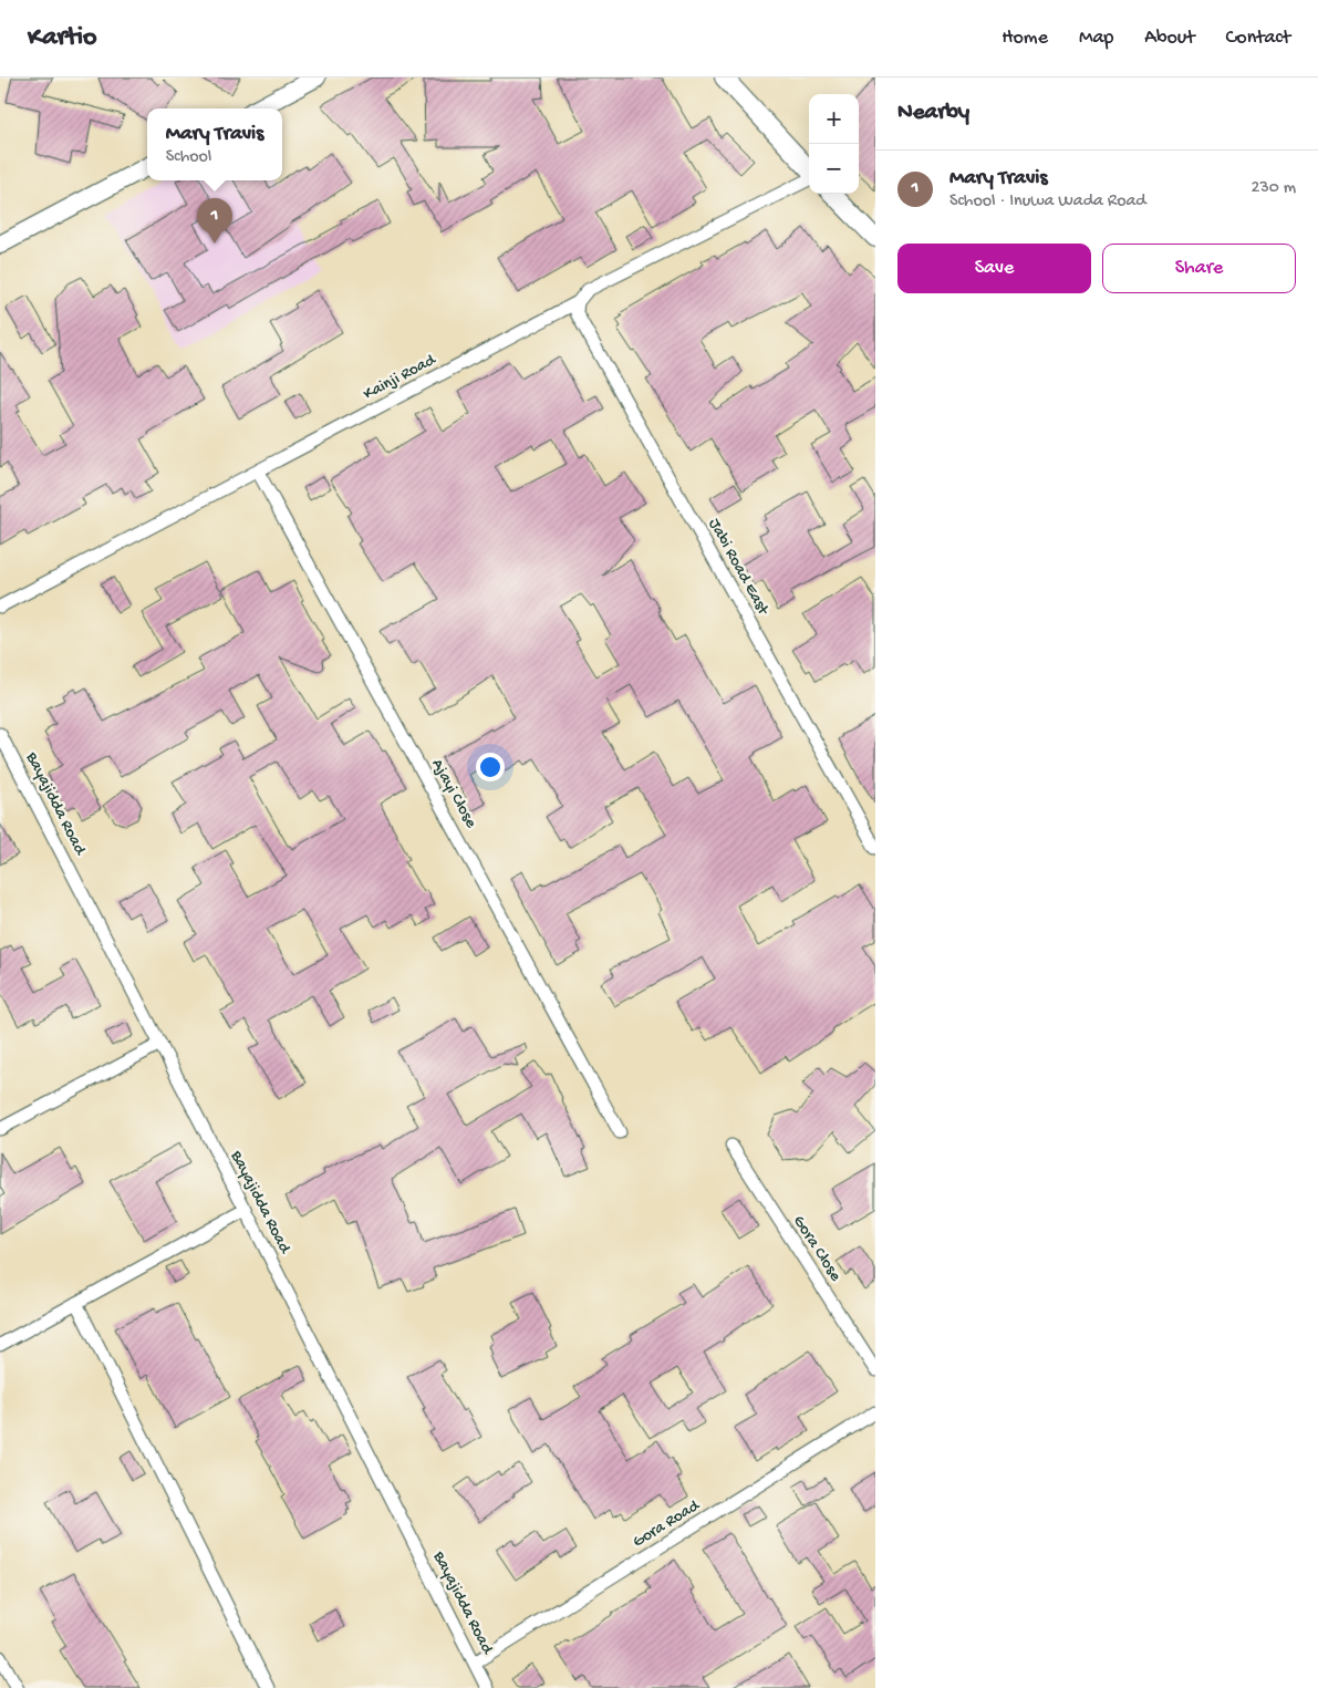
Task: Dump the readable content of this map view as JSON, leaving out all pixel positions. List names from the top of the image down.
{
  "streets": {
    "street": [
      "Kainji Road",
      "Jabi Road East",
      "Ajayi Close",
      "Bayajidda Road",
      "Gora Close",
      "Gora Road"
    ]
  },
  "crossings": [
    ["Kainji Road", "Jabi Road East"],
    ["Kainji Road", "Ajayi Close"],
    ["Bayajidda Road", "Gora Road"]
  ],
  "page": {
    "header": "Kartio",
    "nav": [
      "Home",
      "Map",
      "About",
      "Contact"
    ],
    "heading": "Nearby",
    "map_buttons": ["+", "−"],
    "popup": ["Mary Travis", "School"],
    "list": [
      {
        "mark": "1",
        "name": "Mary Travis",
        "note": "School · Inuwa Wada Road",
        "value": "230 m"
      }
    ],
    "pins": "1",
    "buttons": ["Save", "Share"]
  }
}
